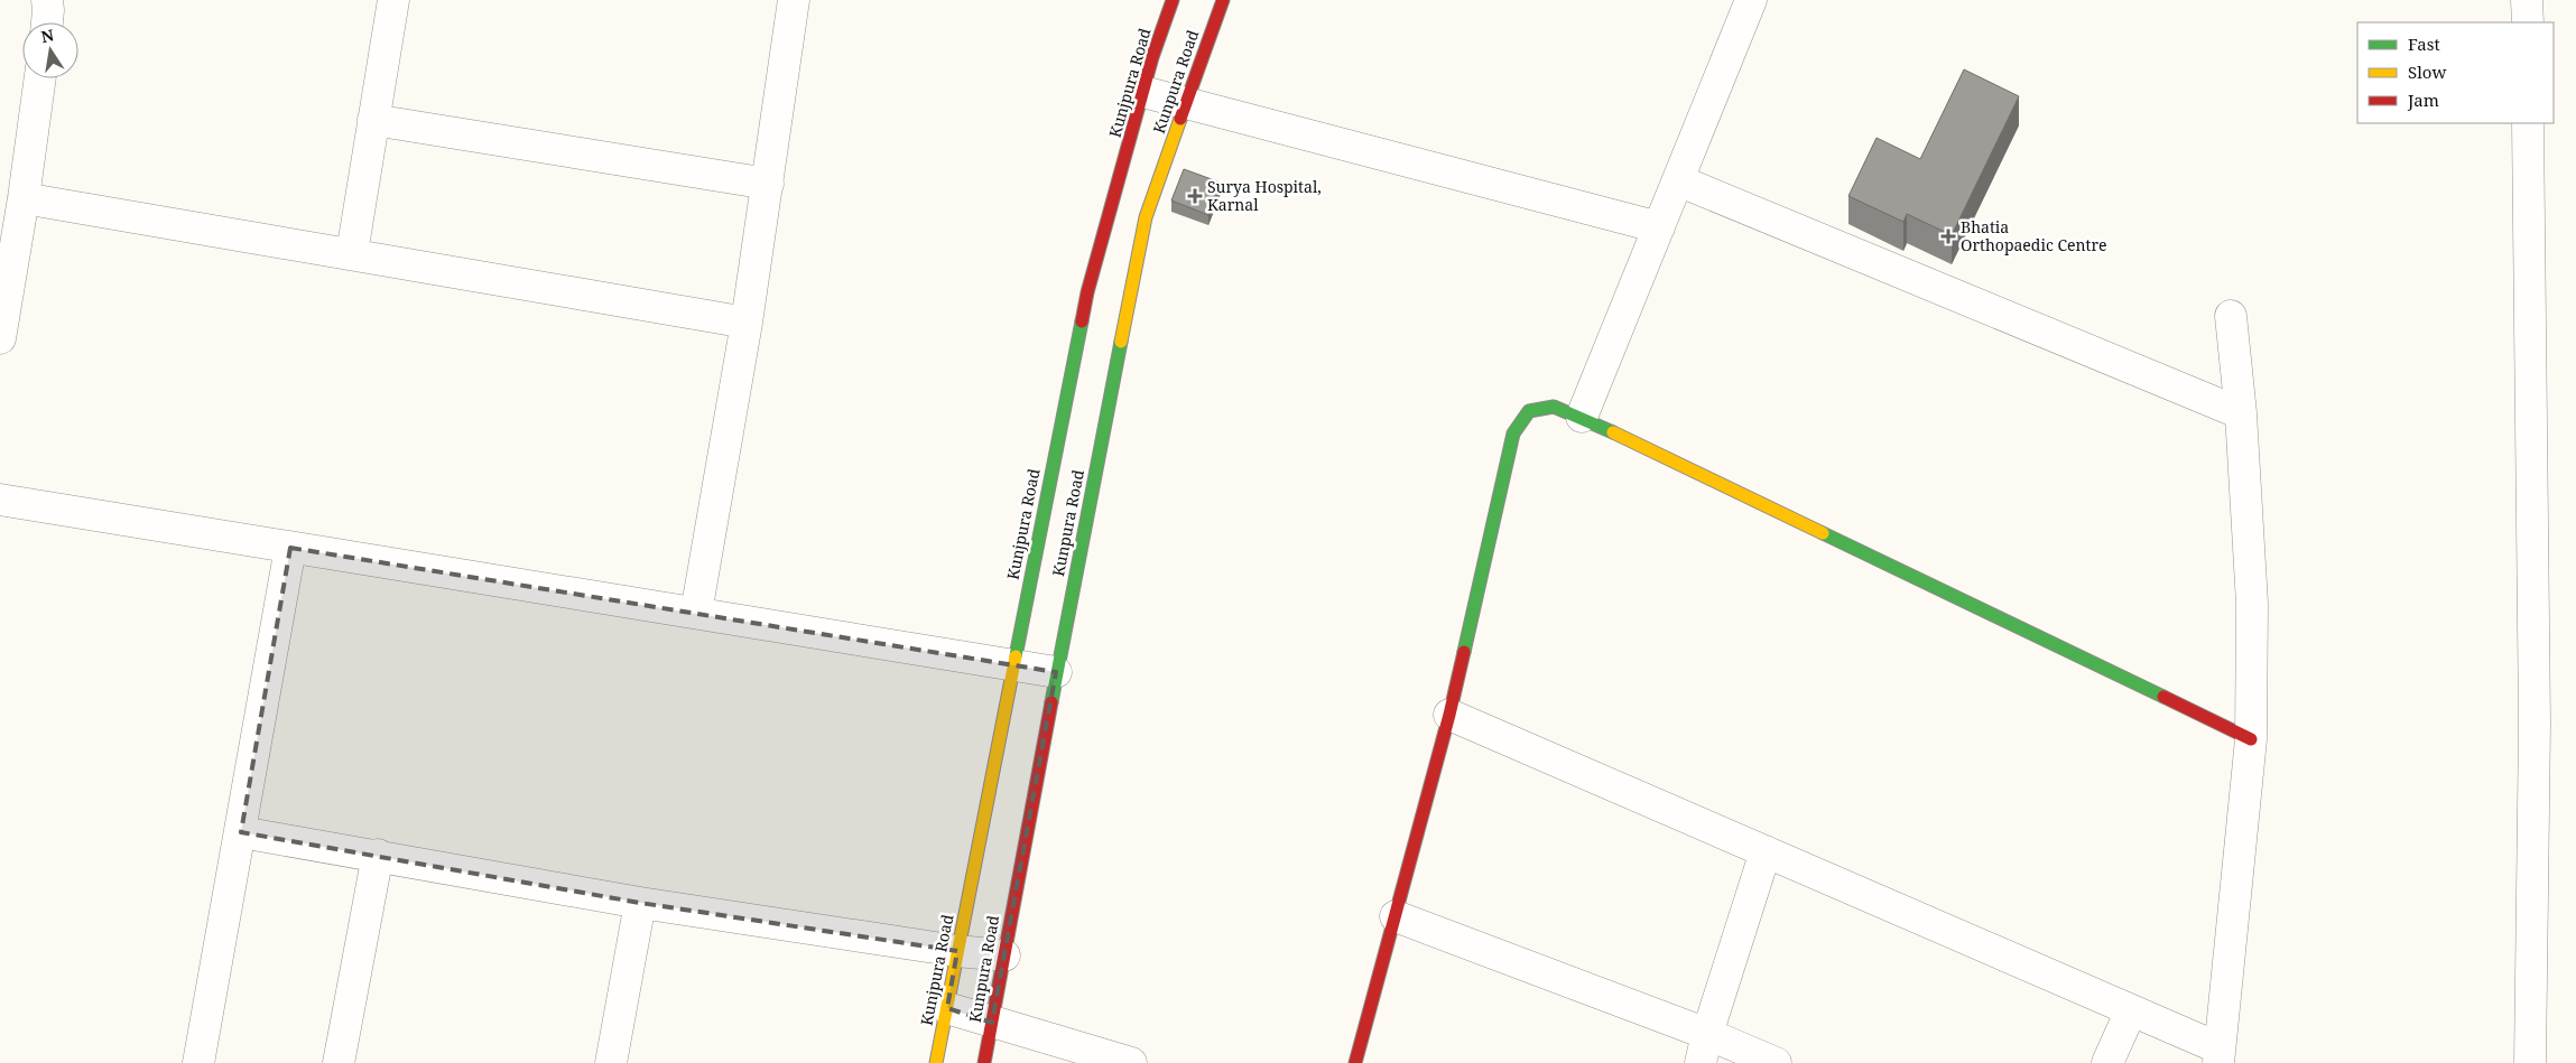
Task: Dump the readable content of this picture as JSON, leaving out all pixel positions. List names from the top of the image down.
{
  "streets": {
    "street": ["Kunpura Road", "Kunjpura Road"]
  },
  "places": {
    "health": ["Surya Hospital, Karnal", "Bhatia Orthopaedic Centre"]
  },
  "legend": ["Fast", "Slow", "Jam"],
  "north": "top"
}
